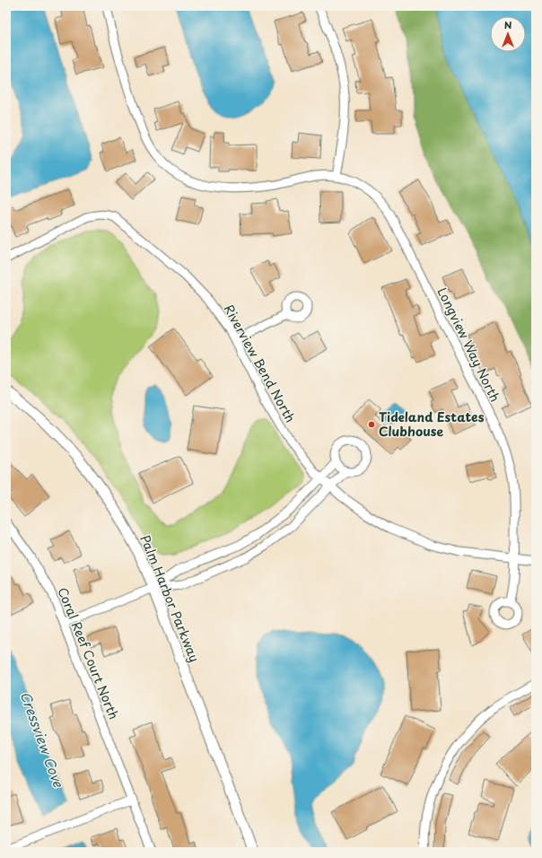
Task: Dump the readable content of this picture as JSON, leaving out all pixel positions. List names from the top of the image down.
{
  "streets": {
    "street": [
      "Longview Way North",
      "Riverview Bend North",
      "Palm Harbor Parkway",
      "Coral Reef Court North"
    ]
  },
  "crossings": [
    ["Longview Way North", "Riverview Bend North"]
  ],
  "water": ["Cressview Cove"],
  "places": ["Tideland Estates Clubhouse"],
  "north": "top"
}
